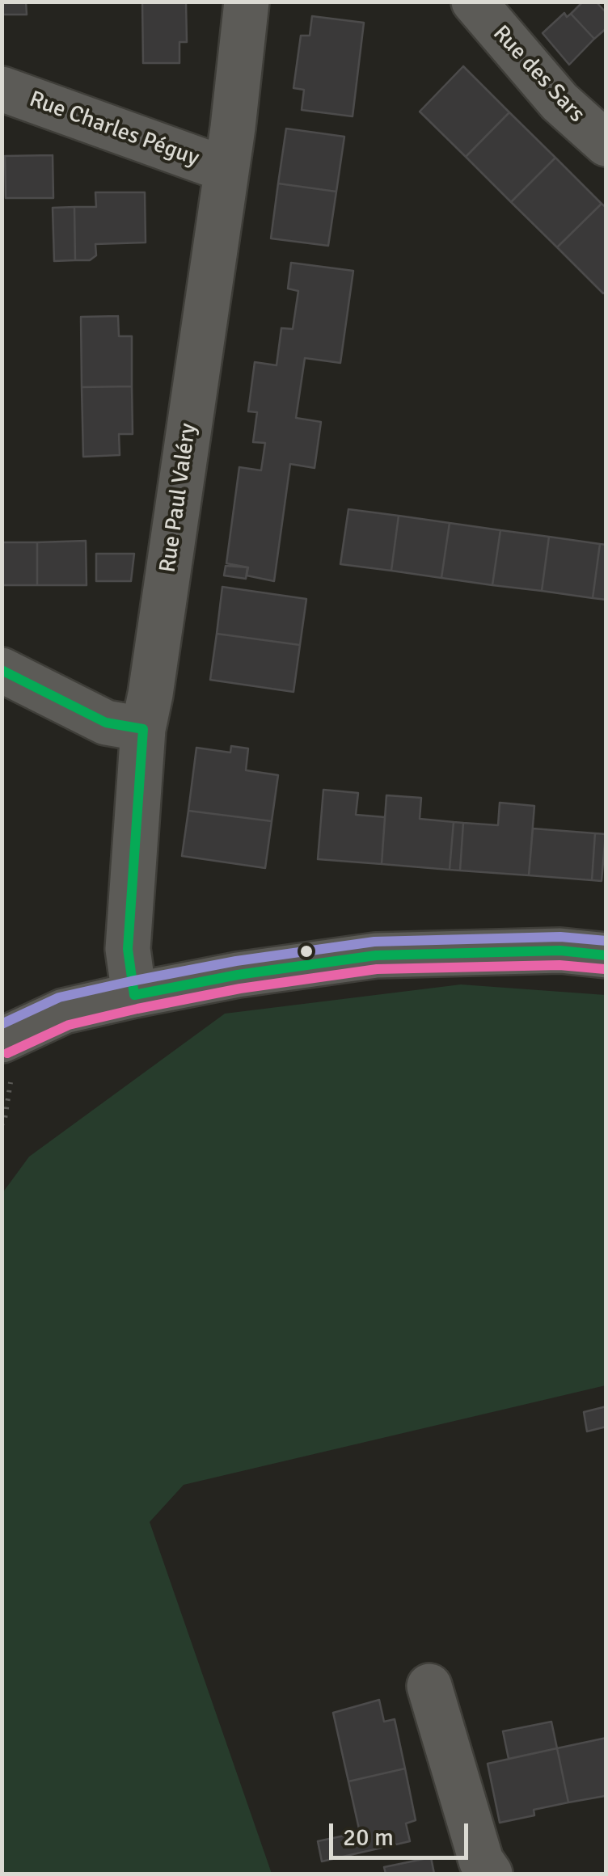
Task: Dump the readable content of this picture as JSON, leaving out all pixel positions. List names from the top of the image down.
{
  "streets": {
    "street": ["Rue des Sars", "Rue Charles Péguy", "Rue Paul Valéry"]
  },
  "crossings": [
    ["Rue Charles Péguy", "Rue Paul Valéry"]
  ],
  "scale_bar": "20 m"
}
